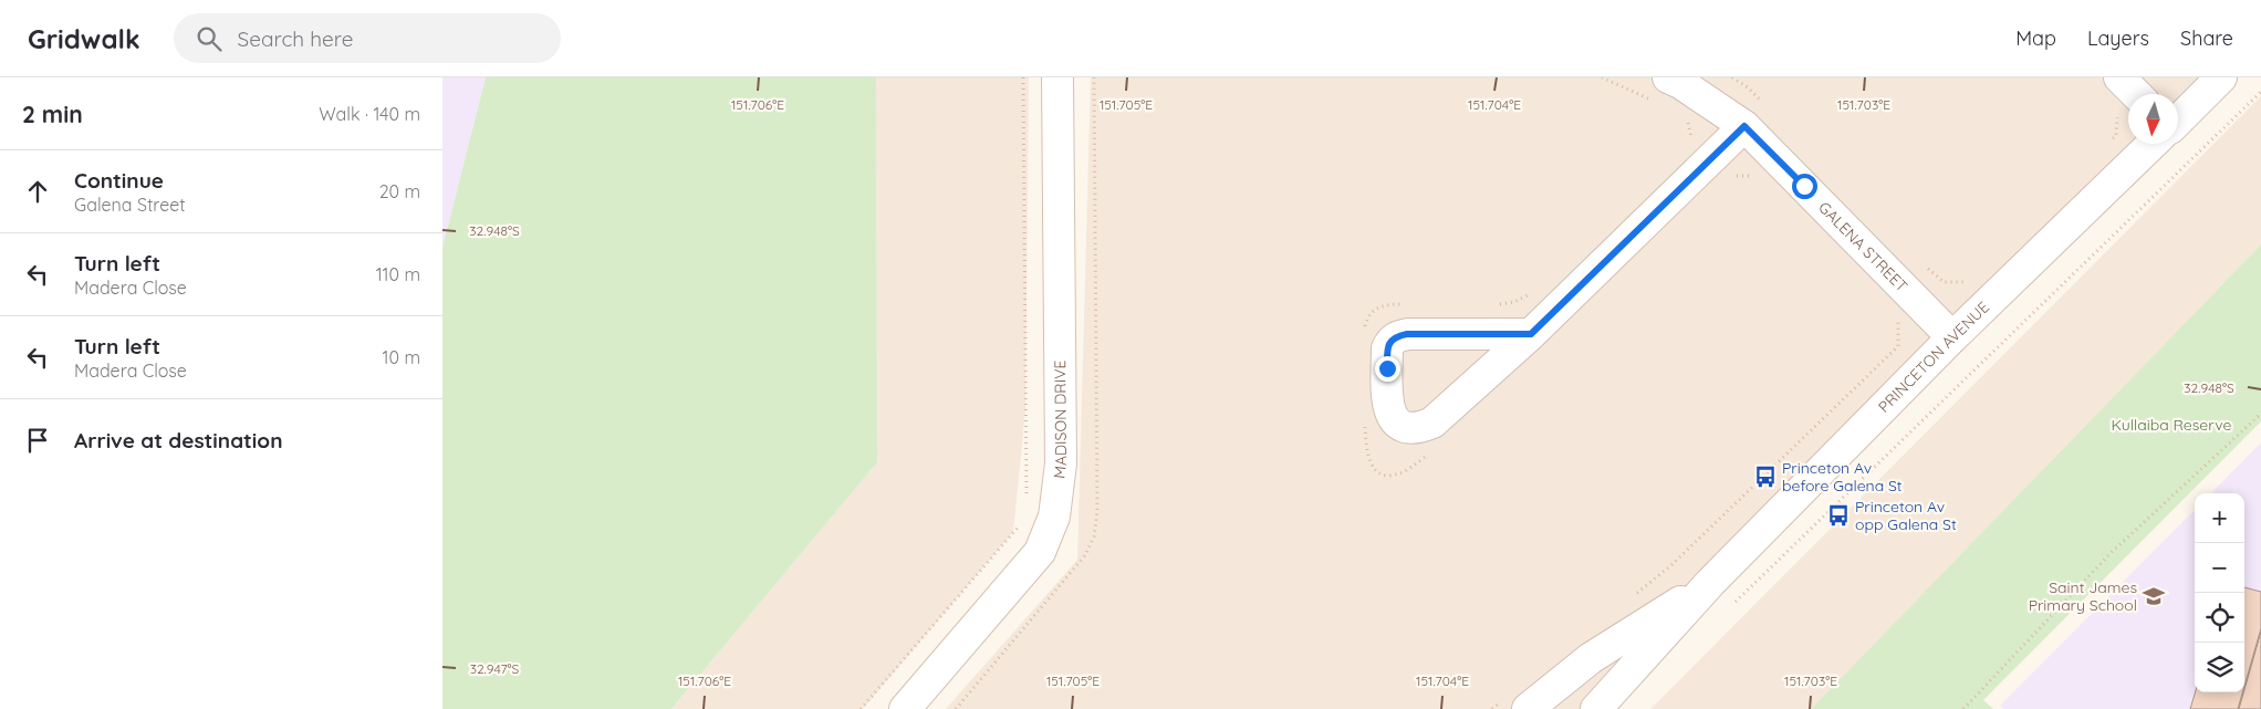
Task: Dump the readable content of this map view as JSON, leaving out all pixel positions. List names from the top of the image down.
{
  "streets": {
    "street": ["GALENA STREET", "PRINCETON AVENUE", "MADISON DRIVE"]
  },
  "crossings": [
    ["GALENA STREET", "PRINCETON AVENUE"]
  ],
  "parks": ["Kullaiba Reserve"],
  "places": {
    "bus stop": ["Princeton Av before Galena St", "Princeton Av opp Galena St"],
    "school or university": ["Saint James Primary School"]
  },
  "north": "bottom",
  "page": {
    "header": "Gridwalk",
    "search": "Search here",
    "nav": ["Map", "Layers", "Share"],
    "heading": ["2 min", "Walk · 140 m"],
    "list": [
      ["Continue", "Galena Street", "20 m"],
      ["Turn left", "Madera Close", "110 m"],
      ["Turn left", "Madera Close", "10 m"],
      "Arrive at destination"
    ],
    "map_buttons": ["+", "−"]
  },
  "coordinates": [
    "151.706°E",
    "151.705°E",
    "151.704°E",
    "151.703°E",
    "32.948°S",
    "32.947°S"
  ]
}
